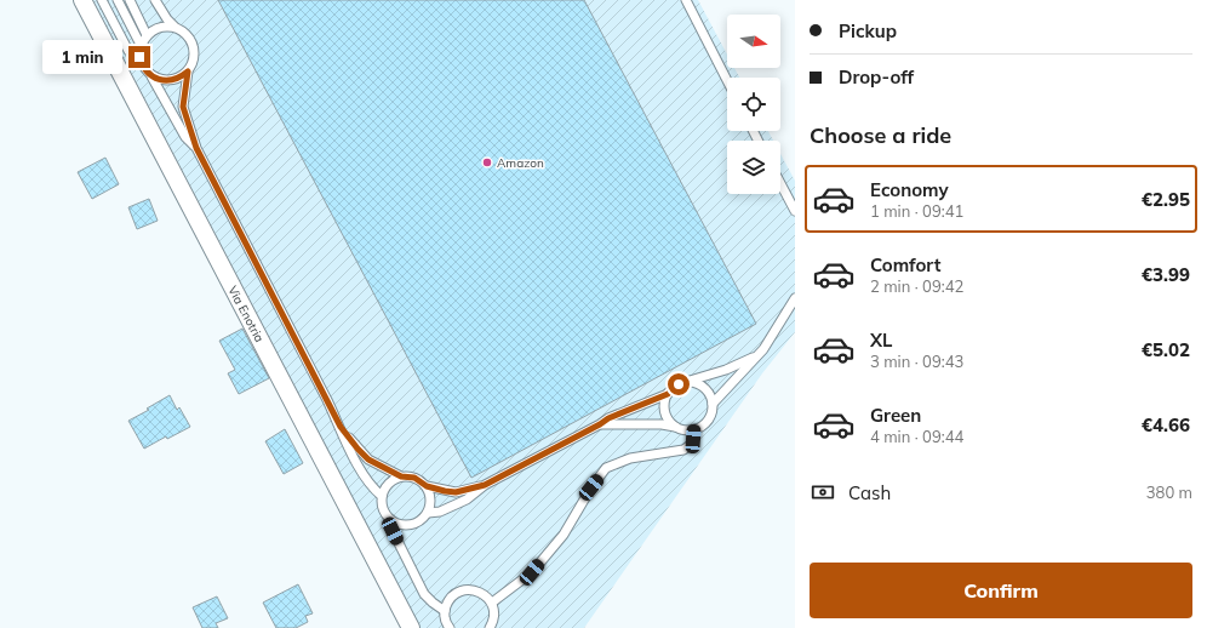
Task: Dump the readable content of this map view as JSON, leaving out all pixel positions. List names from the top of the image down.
{
  "streets": {
    "street": ["Via Enotria"]
  },
  "places": ["Amazon"],
  "north": "right",
  "page": {
    "banner": ["Pickup", "Drop-off"],
    "bubble": "1 min",
    "heading": "Choose a ride",
    "list": [
      {
        "name": "Economy",
        "note": "1 min · 09:41",
        "value": "€2.95"
      },
      {
        "name": "Comfort",
        "note": "2 min · 09:42",
        "value": "€3.99"
      },
      {
        "name": "XL",
        "note": "3 min · 09:43",
        "value": "€5.02"
      },
      {
        "name": "Green",
        "note": "4 min · 09:44",
        "value": "€4.66"
      }
    ],
    "pay": ["Cash", "380 m"],
    "buttons": "Confirm"
  }
}
